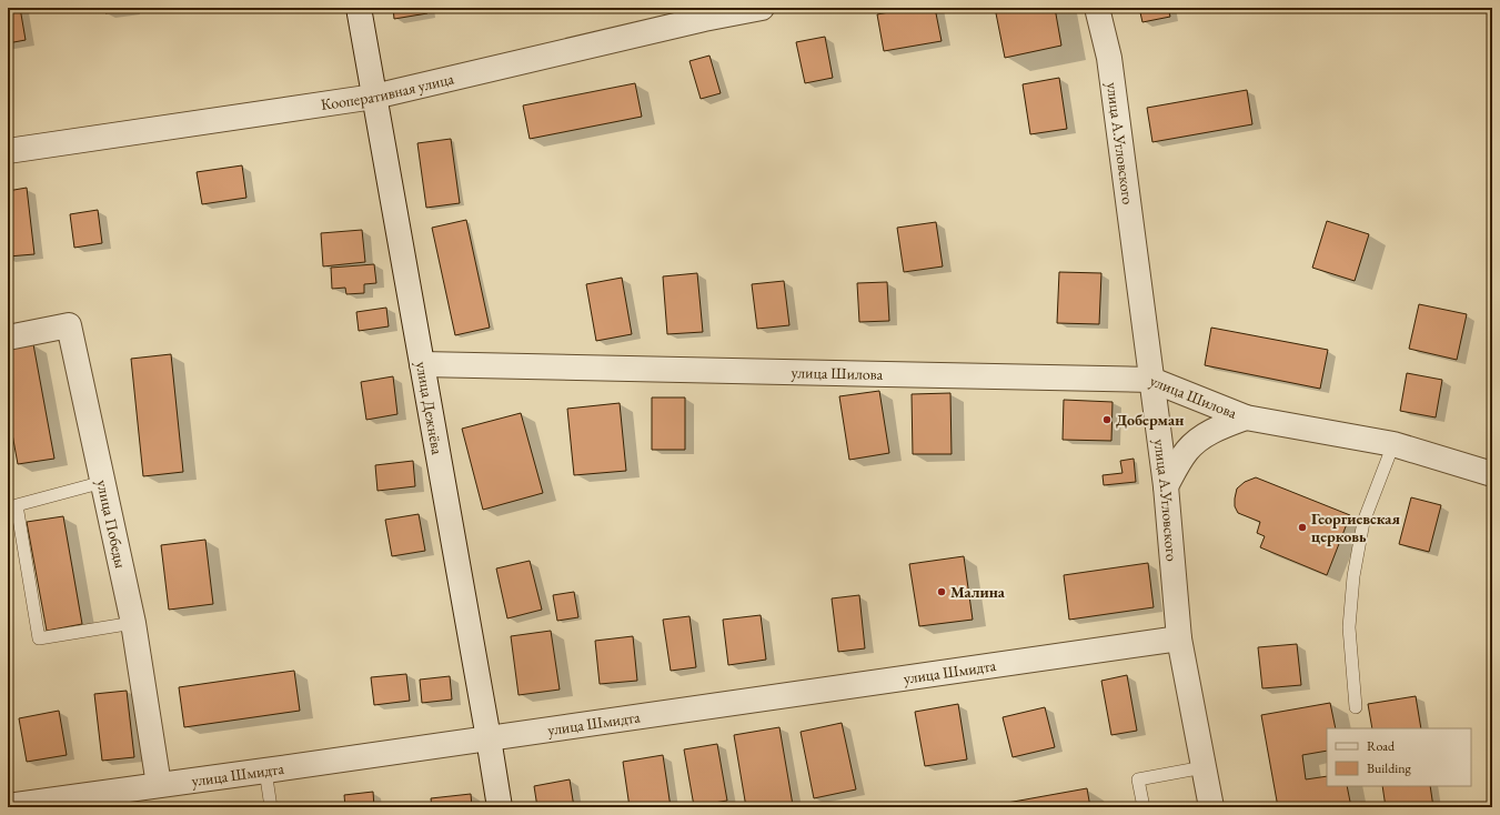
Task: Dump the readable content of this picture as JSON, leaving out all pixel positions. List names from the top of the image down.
{
  "streets": {
    "street": [
      "Кооперативная улица",
      "улица А.Угловского",
      "улица Шилова",
      "улица Дежнёва",
      "улица Победы",
      "улица Шмидта"
    ]
  },
  "crossings": [
    ["Кооперативная улица", "улица Дежнёва"],
    ["улица А.Угловского", "улица Шилова"],
    ["улица А.Угловского", "улица Шмидта"],
    ["улица Шилова", "улица Дежнёва"],
    ["улица Дежнёва", "улица Шмидта"],
    ["улица Победы", "улица Шмидта"]
  ],
  "places": ["Доберман", "Георгиевская церковь", "Малина"],
  "legend": ["Road", "Building"]
}
